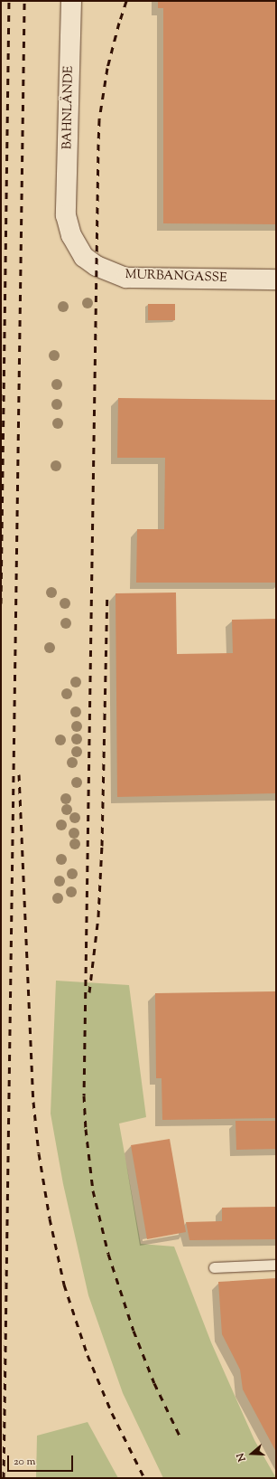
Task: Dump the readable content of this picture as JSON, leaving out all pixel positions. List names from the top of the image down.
{
  "streets": {
    "street": ["BAHNLÄNDE", "MURBANGASSE"]
  },
  "crossings": [
    ["BAHNLÄNDE", "MURBANGASSE"]
  ],
  "scale_bar": "20 m",
  "north": "left"
}
